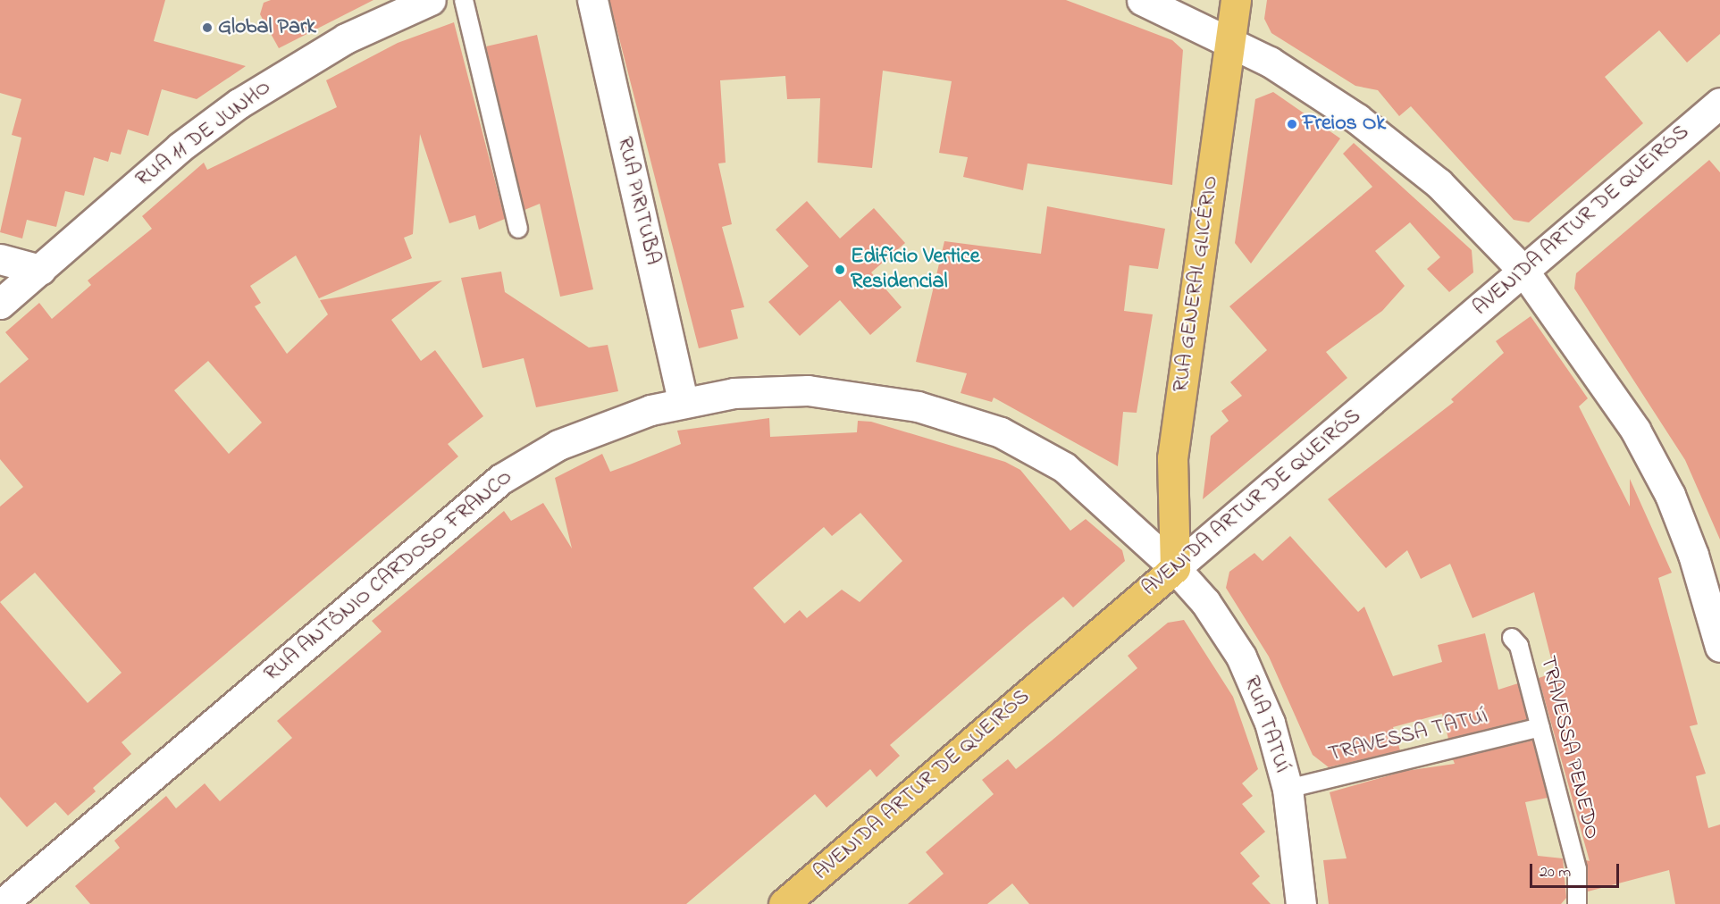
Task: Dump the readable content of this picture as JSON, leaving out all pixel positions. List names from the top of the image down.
{
  "streets": {
    "main road": ["AVENIDA ARTUR DE QUEIRÓS", "RUA GENERAL GLICÉRIO"],
    "street": [
      "RUA 11 DE JUNHO",
      "RUA PIRITUBA",
      "RUA ANTÔNIO CARDOSO FRANCO",
      "RUA TATUÍ"
    ],
    "lane": ["TRAVESSA TATUÍ", "TRAVESSA PENEDO"]
  },
  "crossings": [
    ["RUA PIRITUBA", "RUA ANTÔNIO CARDOSO FRANCO"],
    ["AVENIDA ARTUR DE QUEIRÓS", "RUA GENERAL GLICÉRIO"],
    ["AVENIDA ARTUR DE QUEIRÓS", "RUA ANTÔNIO CARDOSO FRANCO"],
    ["AVENIDA ARTUR DE QUEIRÓS", "RUA TATUÍ"],
    ["RUA GENERAL GLICÉRIO", "RUA ANTÔNIO CARDOSO FRANCO"],
    ["RUA GENERAL GLICÉRIO", "RUA TATUÍ"],
    ["RUA ANTÔNIO CARDOSO FRANCO", "RUA TATUÍ"],
    ["RUA TATUÍ", "TRAVESSA TATUÍ"],
    ["TRAVESSA TATUÍ", "TRAVESSA PENEDO"]
  ],
  "places": ["Global Park", "Freios Ok", "Edifício Vertice Residencial"],
  "scale_bar": "20 m"
}
